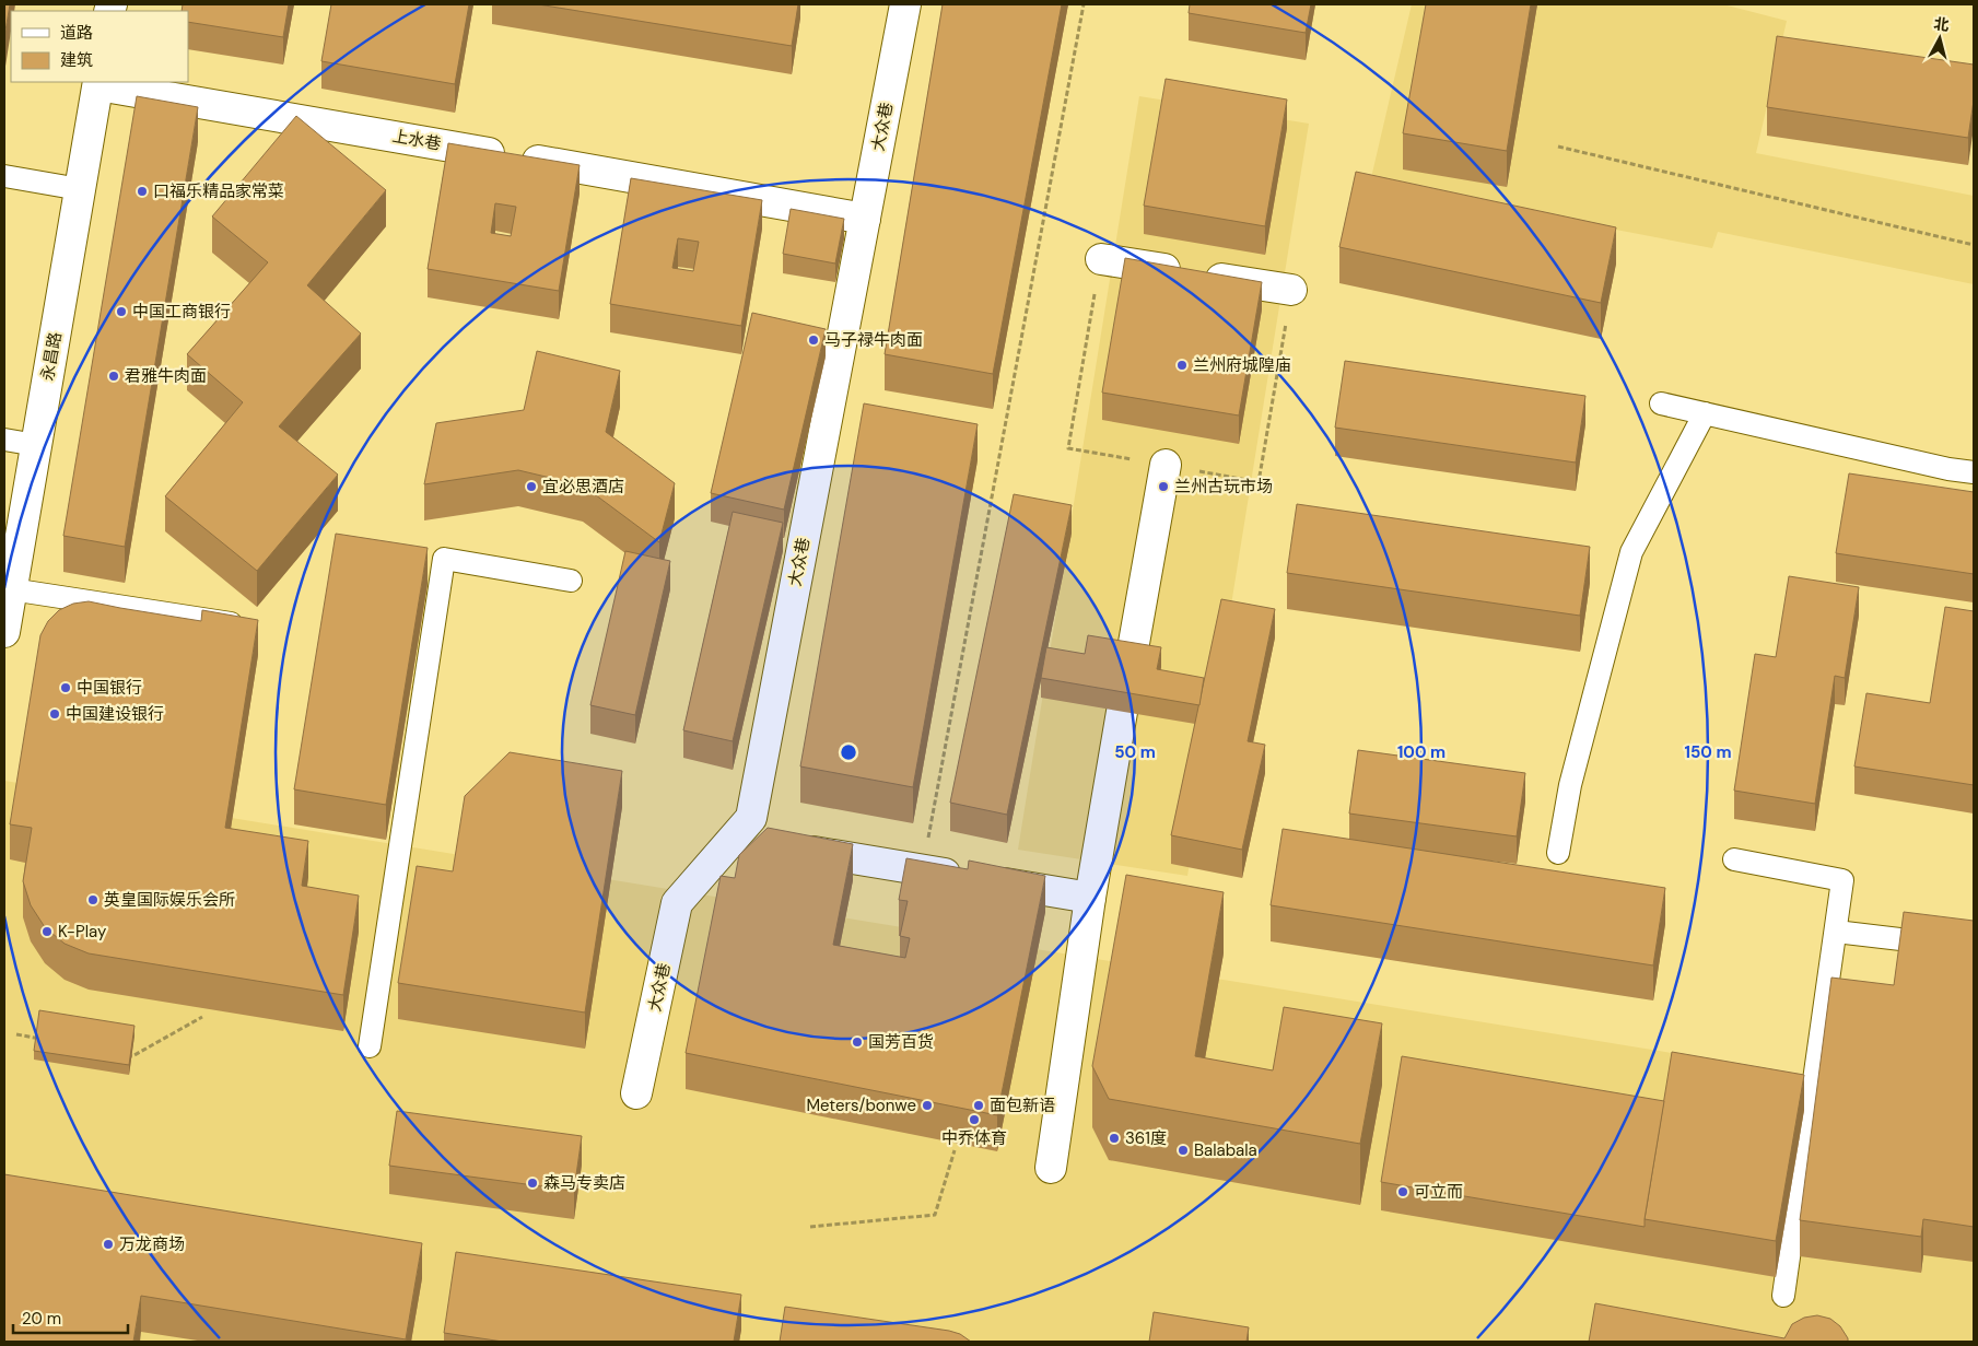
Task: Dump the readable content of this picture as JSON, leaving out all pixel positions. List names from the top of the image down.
{
  "streets": {
    "street": ["大众巷", "上水巷", "永昌路"]
  },
  "crossings": [
    ["大众巷", "上水巷"],
    ["上水巷", "永昌路"]
  ],
  "places": [
    "口福乐精品家常菜",
    "中国工商银行",
    "马子禄牛肉面",
    "兰州府城隍庙",
    "君雅牛肉面",
    "宜必思酒店",
    "兰州古玩市场",
    "中国银行",
    "中国建设银行",
    "英皇国际娱乐会所",
    "K-Play",
    "国芳百货",
    "Meters/bonwe",
    "面包新语",
    "中乔体育",
    "361度",
    "Balabala",
    "森马专卖店",
    "可立而",
    "万龙商场"
  ],
  "legend": ["道路", "建筑"],
  "scale_bar": "20 m",
  "north": "top",
  "rings": ["50 m", "100 m", "150 m"]
}
